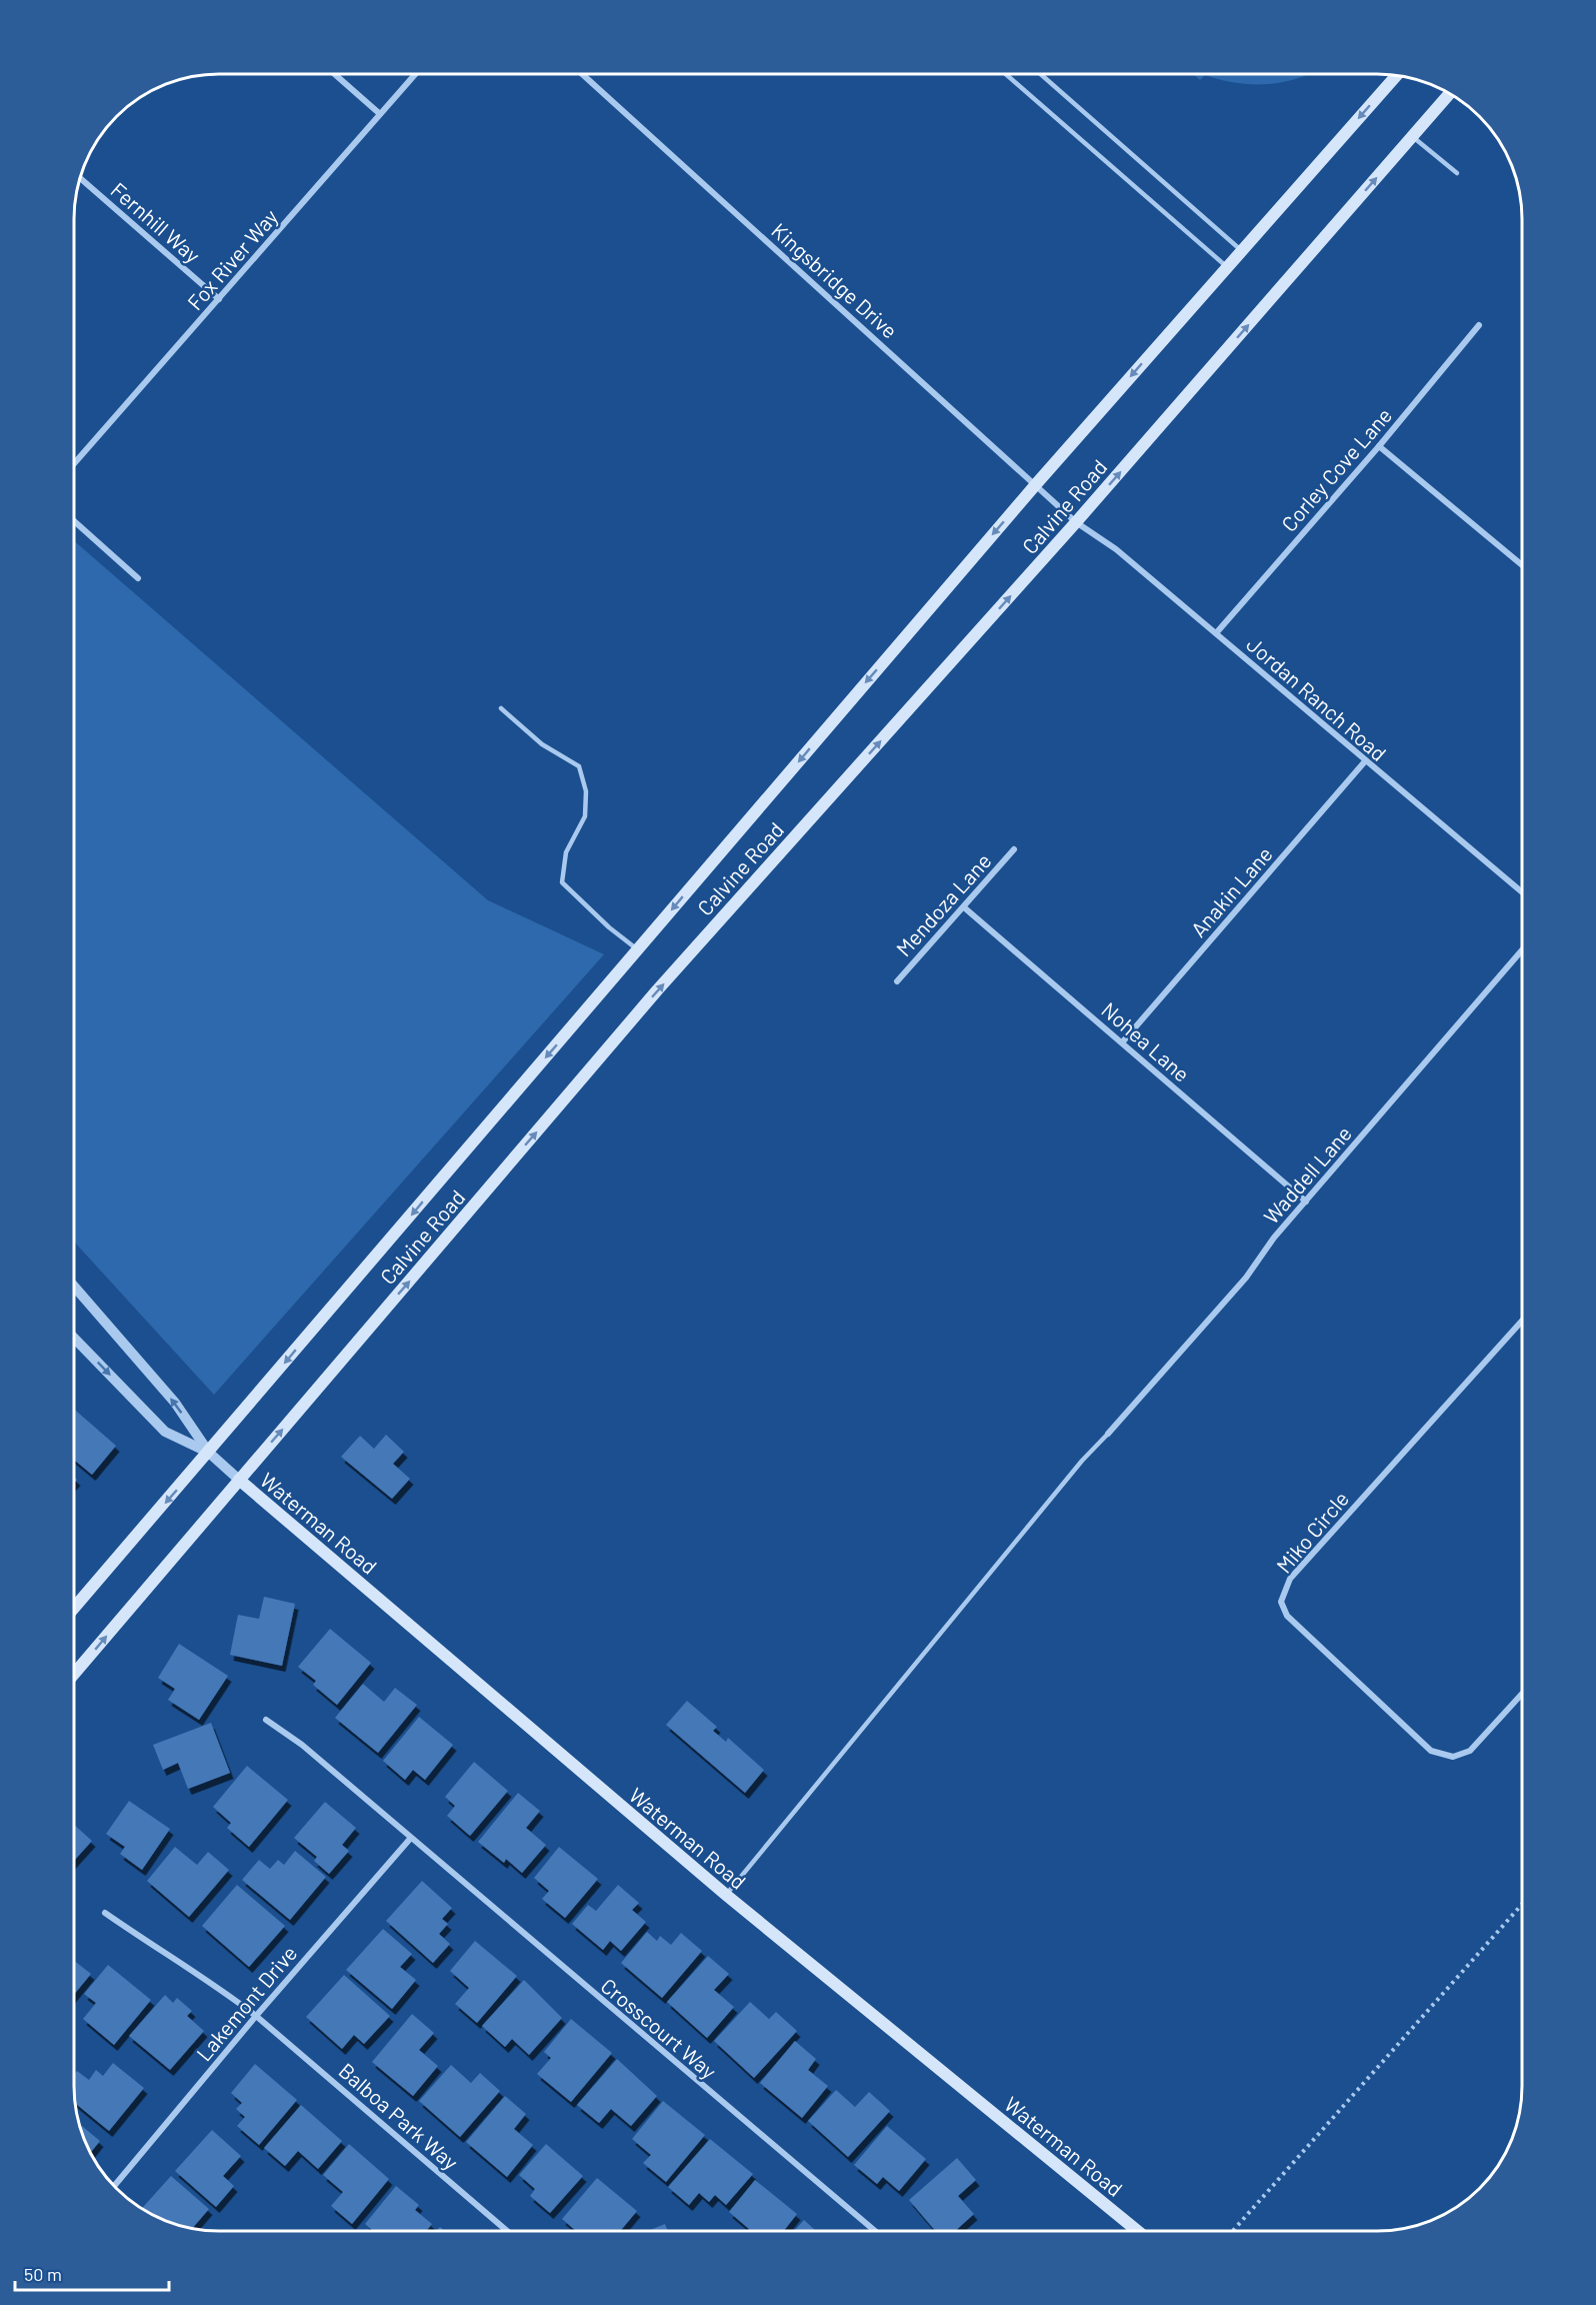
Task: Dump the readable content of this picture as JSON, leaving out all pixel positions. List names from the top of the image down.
{
  "streets": {
    "main road": ["Calvine Road", "Waterman Road"],
    "street": [
      "Fernhill Way",
      "Fox River Way",
      "Kingsbridge Drive",
      "Corley Cove Lane",
      "Jordan Ranch Road",
      "Anakin Lane",
      "Mendoza Lane",
      "Nohea Lane",
      "Waddell Lane",
      "Miko Circle",
      "Lakemont Drive",
      "Crosscourt Way",
      "Balboa Park Way"
    ]
  },
  "crossings": [
    ["Fernhill Way", "Fox River Way"],
    ["Kingsbridge Drive", "Calvine Road"],
    ["Kingsbridge Drive", "Jordan Ranch Road"],
    ["Corley Cove Lane", "Jordan Ranch Road"],
    ["Calvine Road", "Jordan Ranch Road"],
    ["Calvine Road", "Waterman Road"],
    ["Jordan Ranch Road", "Anakin Lane"],
    ["Anakin Lane", "Nohea Lane"],
    ["Mendoza Lane", "Nohea Lane"],
    ["Nohea Lane", "Waddell Lane"],
    ["Lakemont Drive", "Crosscourt Way"],
    ["Lakemont Drive", "Balboa Park Way"]
  ],
  "scale_bar": "50 m"
}
